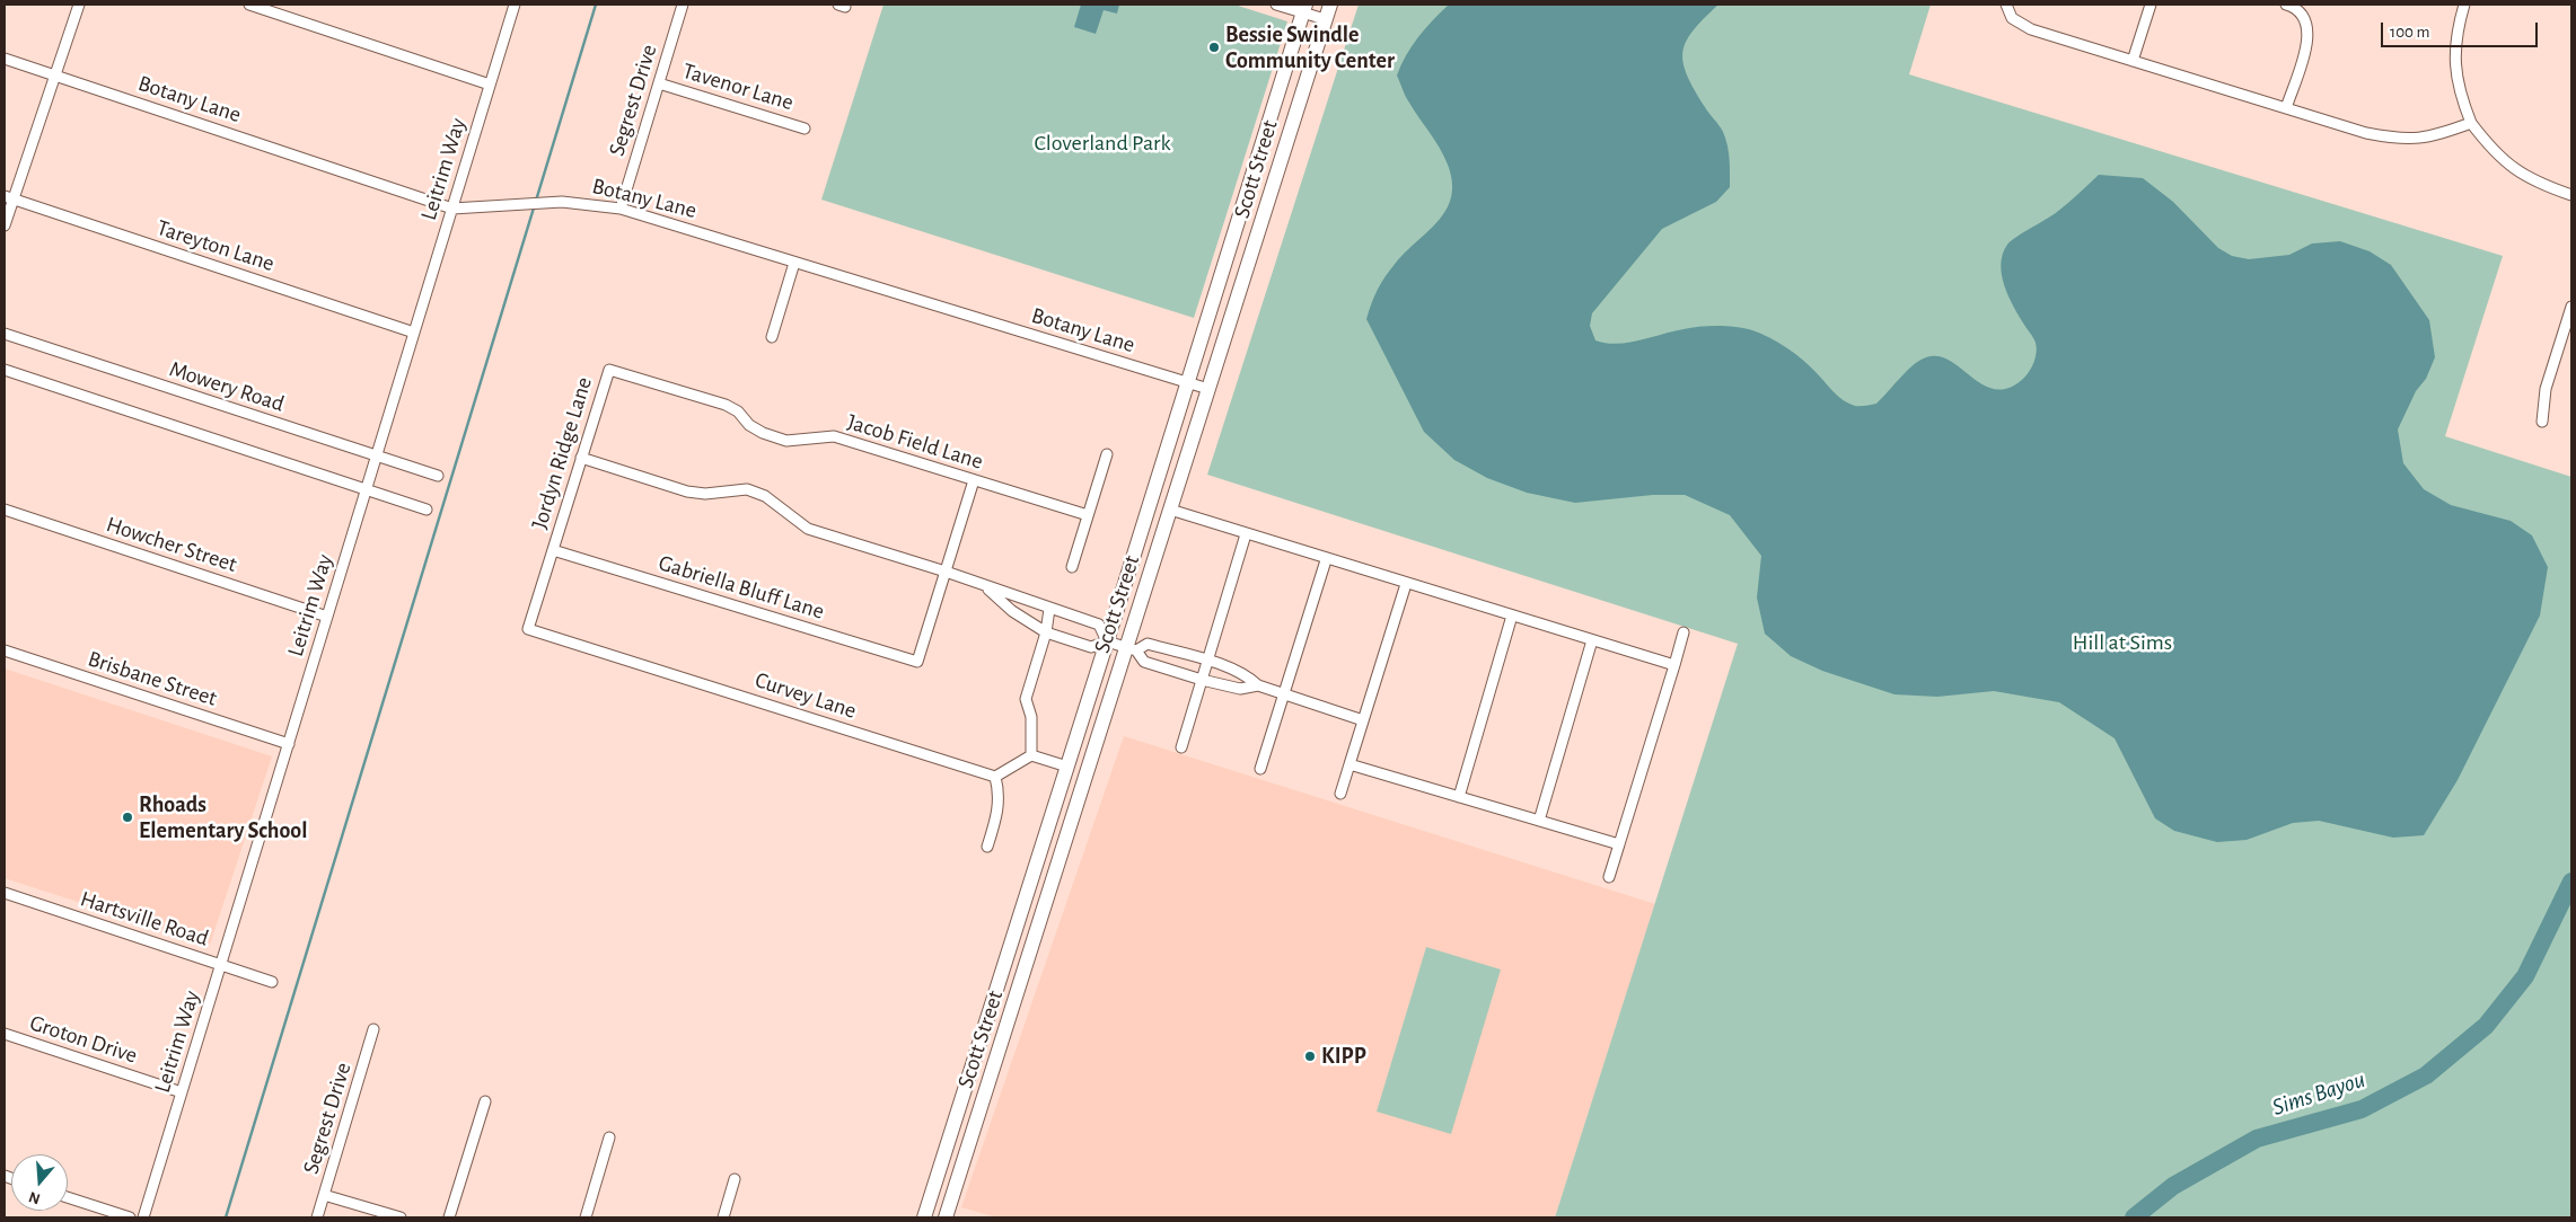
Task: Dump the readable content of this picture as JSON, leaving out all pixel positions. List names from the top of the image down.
{
  "streets": {
    "main road": ["Scott Street"],
    "street": [
      "Tavenor Lane",
      "Botany Lane",
      "Segrest Drive",
      "Leitrim Way",
      "Tareyton Lane",
      "Mowery Road",
      "Jacob Field Lane",
      "Jordyn Ridge Lane",
      "Howcher Street",
      "Gabriella Bluff Lane",
      "Brisbane Street",
      "Curvey Lane",
      "Hartsville Road",
      "Groton Drive"
    ]
  },
  "crossings": [
    ["Tavenor Lane", "Segrest Drive"],
    ["Botany Lane", "Segrest Drive"],
    ["Botany Lane", "Leitrim Way"],
    ["Botany Lane", "Scott Street"],
    ["Leitrim Way", "Tareyton Lane"],
    ["Leitrim Way", "Mowery Road"],
    ["Leitrim Way", "Howcher Street"],
    ["Leitrim Way", "Brisbane Street"],
    ["Leitrim Way", "Hartsville Road"],
    ["Leitrim Way", "Groton Drive"],
    ["Jacob Field Lane", "Jordyn Ridge Lane"],
    ["Jordyn Ridge Lane", "Gabriella Bluff Lane"],
    ["Jordyn Ridge Lane", "Curvey Lane"]
  ],
  "water": ["Sims Bayou"],
  "parks": ["Cloverland Park", "Hill at Sims"],
  "places": ["Bessie Swindle Community Center", "Rhoads Elementary School", "KIPP"],
  "scale_bar": "100 m",
  "north": "bottom"
}
